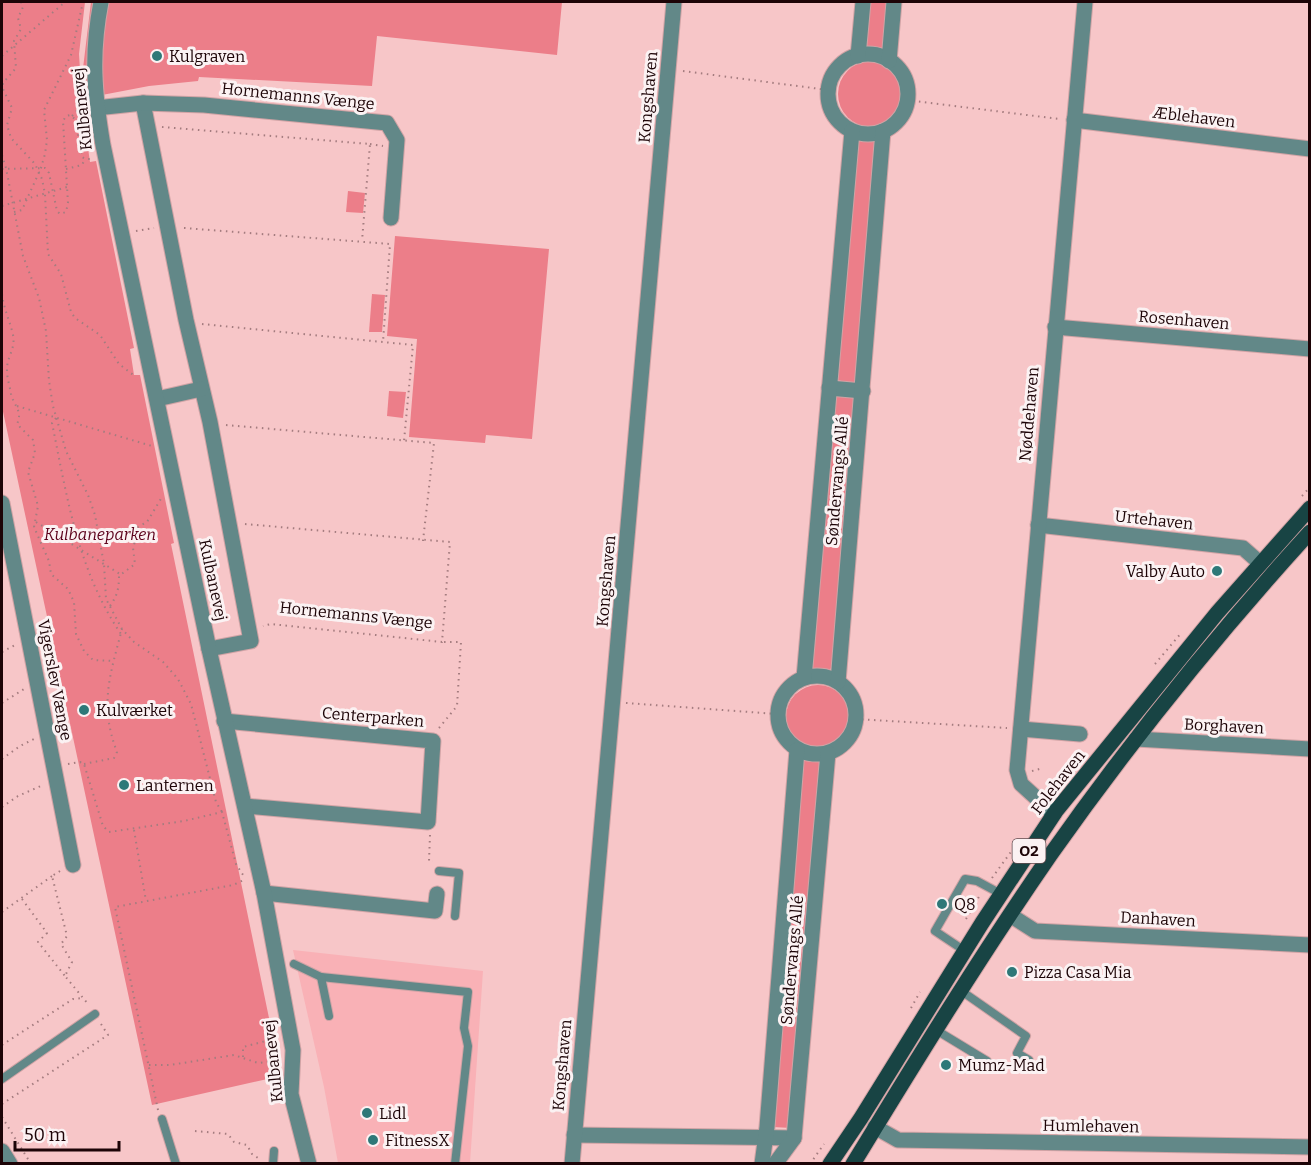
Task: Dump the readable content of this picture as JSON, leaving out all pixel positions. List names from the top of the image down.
{
  "streets": {
    "main road": ["Folehaven", "O2"],
    "street": [
      "Hornemanns Vænge",
      "Kongshaven",
      "Kulbanevej",
      "Æblehaven",
      "Rosenhaven",
      "Nøddehaven",
      "Søndervangs Allé",
      "Urtehaven",
      "Vigerslev Vænge",
      "Centerparken",
      "Borghaven",
      "Danhaven",
      "Humlehaven"
    ]
  },
  "crossings": [
    ["Hornemanns Vænge", "Kulbanevej"],
    ["Kulbanevej", "Centerparken"],
    ["Æblehaven", "Nøddehaven"],
    ["Rosenhaven", "Nøddehaven"],
    ["Nøddehaven", "Urtehaven"],
    ["Nøddehaven", "Folehaven"],
    ["Urtehaven", "Folehaven"],
    ["Borghaven", "O2"],
    ["O2", "Danhaven"],
    ["O2", "Humlehaven"]
  ],
  "parks": ["Kulbaneparken"],
  "places": [
    "Kulgraven",
    "Valby Auto",
    "Kulværket",
    "Lanternen",
    "Q8",
    "Pizza Casa Mia",
    "Mumz-Mad",
    "Lidl",
    "FitnessX"
  ],
  "scale_bar": "50 m"
}
